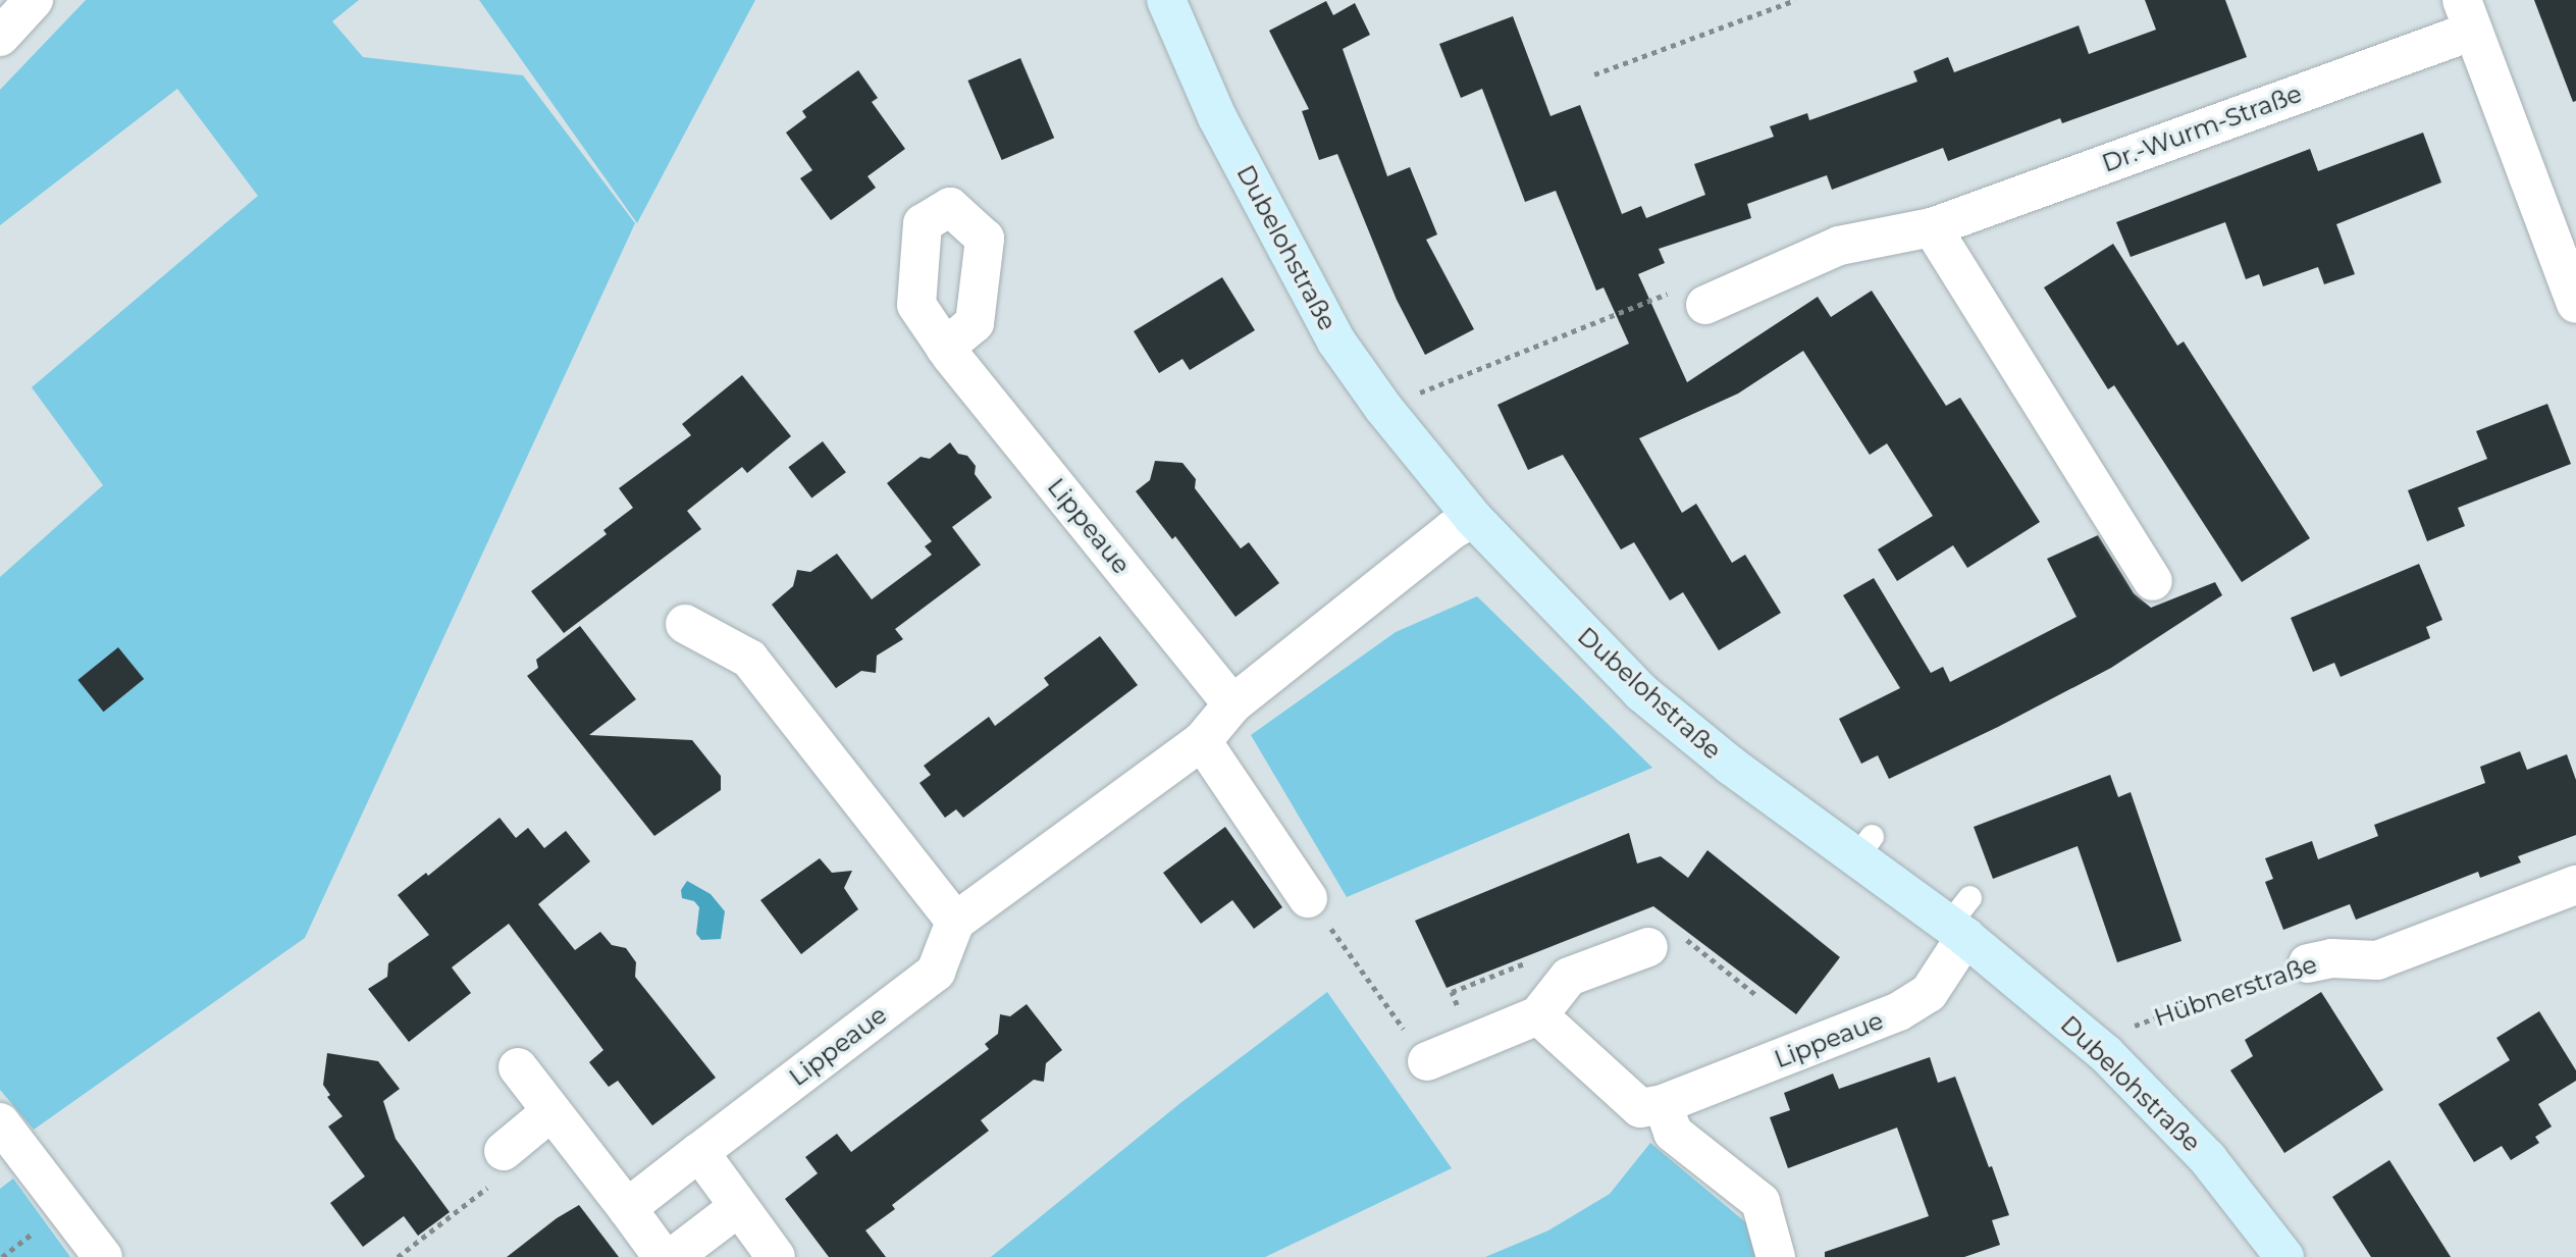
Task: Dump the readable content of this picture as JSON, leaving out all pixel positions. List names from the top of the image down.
{
  "streets": {
    "main road": ["Dubelohstraße"],
    "street": ["Dr.-Wurm-Straße", "Lippeaue", "Hübnerstraße"]
  },
  "crossings": [
    ["Dubelohstraße", "Lippeaue"],
    ["Dubelohstraße", "Hübnerstraße"]
  ]
}
